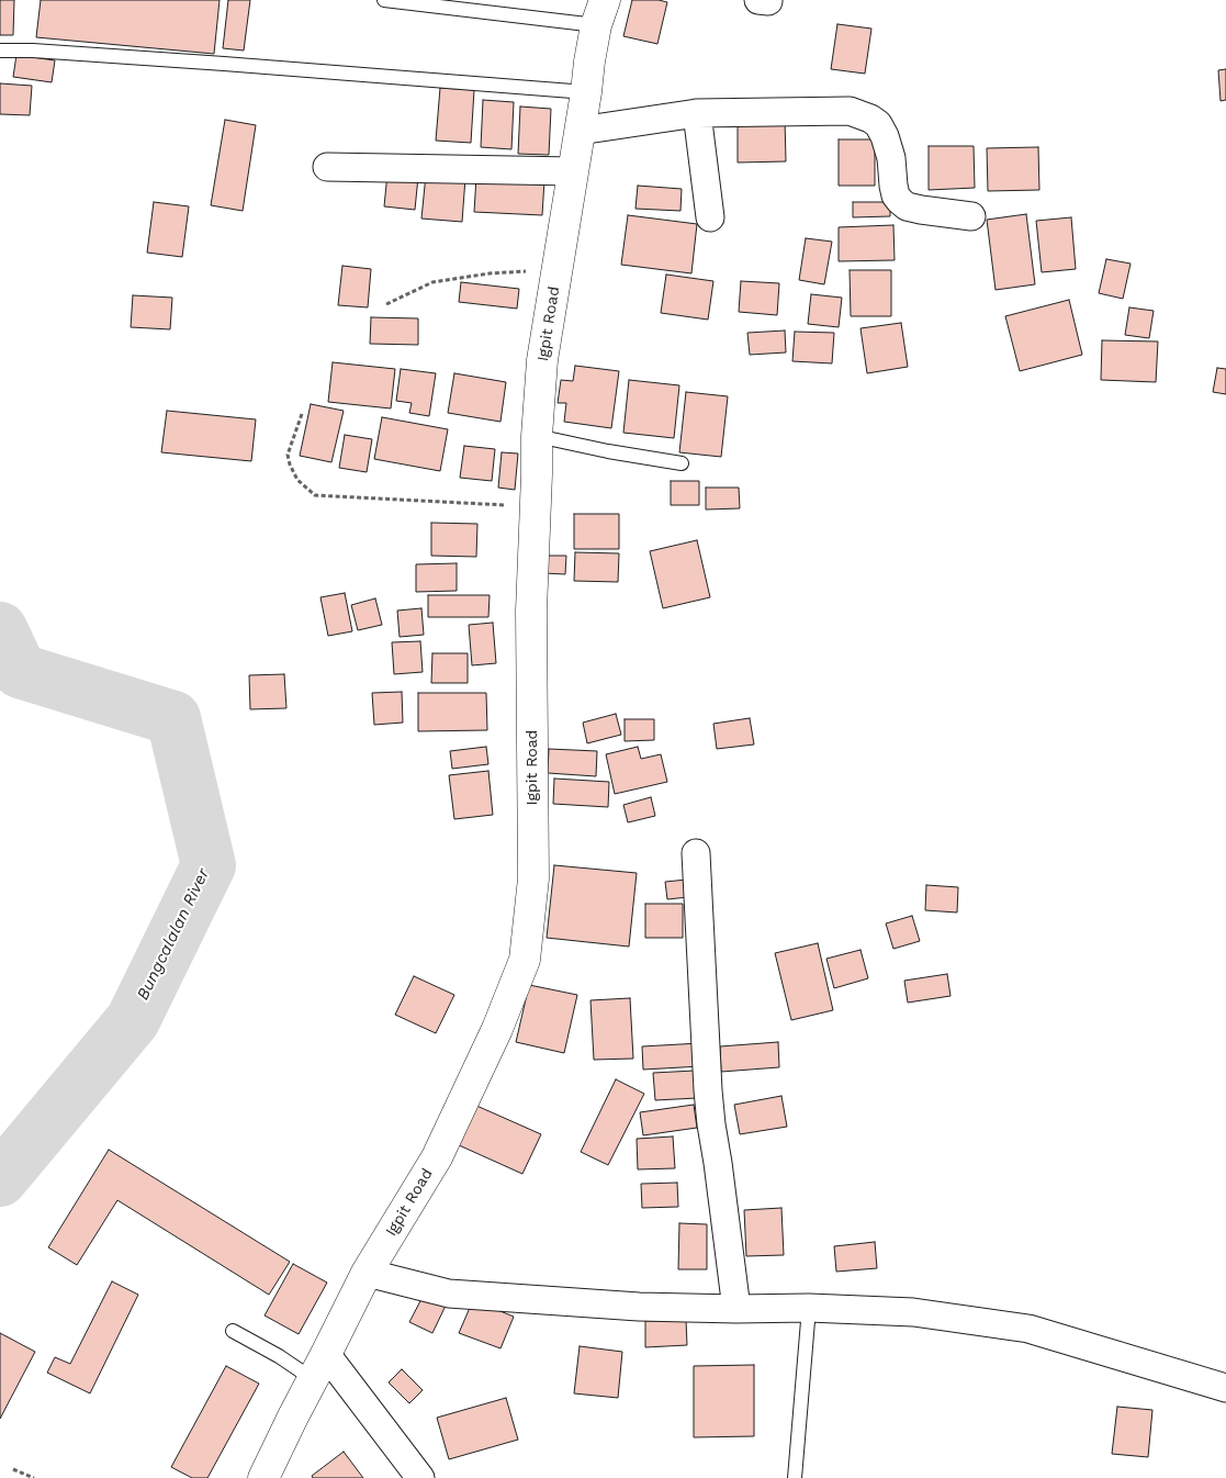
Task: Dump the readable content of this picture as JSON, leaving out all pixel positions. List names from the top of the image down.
{
  "streets": {
    "street": ["Igpit Road"]
  },
  "water": ["Bungcalalan River"]
}
